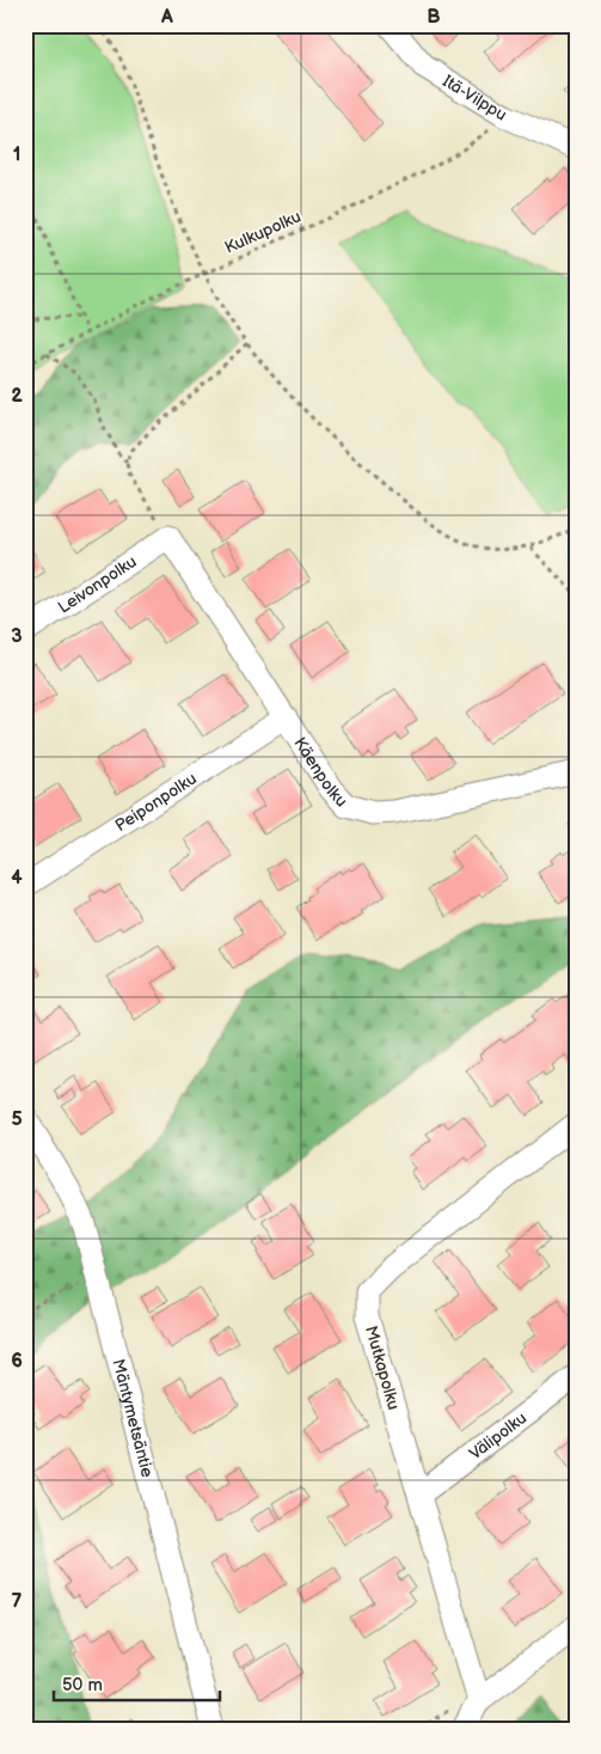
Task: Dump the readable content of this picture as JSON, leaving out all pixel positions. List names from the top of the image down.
{
  "streets": {
    "street": [
      "Itä-Vilppu",
      "Leivonpolku",
      "Käenpolku",
      "Peiponpolku",
      "Mutkapolku",
      "Mäntymetsäntie",
      "Välipolku"
    ],
    "path": ["Kulkupolku"]
  },
  "crossings": [
    ["Itä-Vilppu", "Kulkupolku"],
    ["Leivonpolku", "Käenpolku"],
    ["Käenpolku", "Peiponpolku"],
    ["Mutkapolku", "Välipolku"]
  ],
  "scale_bar": "50 m",
  "grid": {
    "columns": ["A", "B"],
    "rows": [
      "1",
      "2",
      "3",
      "4",
      "5",
      "6",
      "7"
    ]
  }
}
